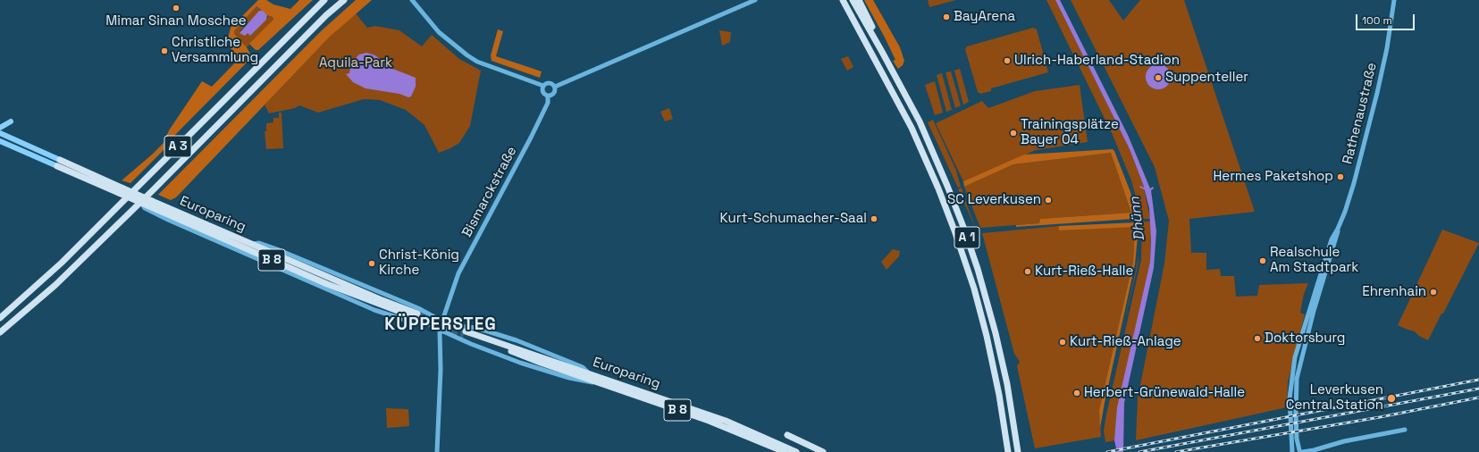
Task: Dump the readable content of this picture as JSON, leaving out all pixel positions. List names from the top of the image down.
{
  "streets": {
    "highway": [
      "A 3",
      "Europaring",
      "A 1",
      "B 8"
    ],
    "main road": ["Rathenaustraße", "Bismarckstraße"]
  },
  "districts": ["KÜPPERSTEG"],
  "water": ["Dhünn"],
  "parks": ["Aquila-Park"],
  "places": [
    "Mimar Sinan Moschee",
    "BayArena",
    "Christliche Versammlung",
    "Ulrich-Haberland-Stadion",
    "Suppenteller",
    "Trainingsplätze Bayer 04",
    "Hermes Paketshop",
    "SC Leverkusen",
    "Kurt-Schumacher-Saal",
    "Realschule Am Stadtpark",
    "Christ-König Kirche",
    "Kurt-Rieß-Halle",
    "Ehrenhain",
    "Doktorsburg",
    "Kurt-Rieß-Anlage",
    "Herbert-Grünewald-Halle",
    "Leverkusen Central Station"
  ],
  "scale_bar": "100 m"
}
